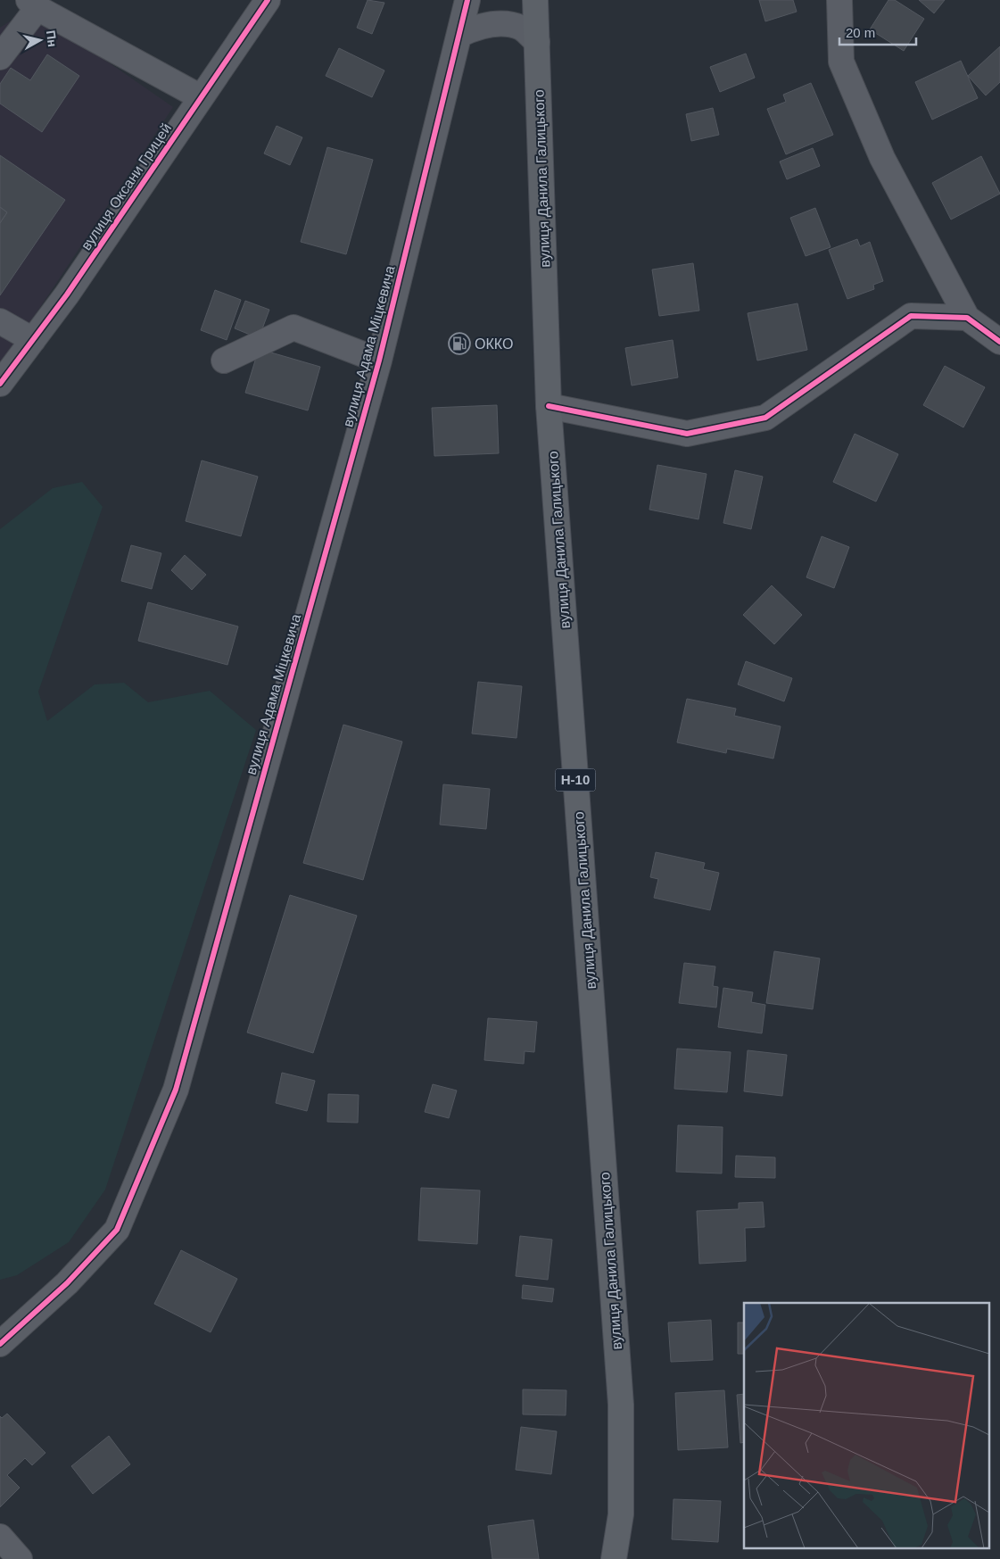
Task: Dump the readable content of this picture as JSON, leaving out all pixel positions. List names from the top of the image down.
{
  "streets": {
    "main road": ["вулиця Данила Галицького", "Н-10"],
    "street": ["вулиця Оксани Грицей", "вулиця Адама Міцкевича"]
  },
  "places": {
    "fuel station": ["ОККО"]
  },
  "scale_bar": "20 m",
  "north": "right"
}
